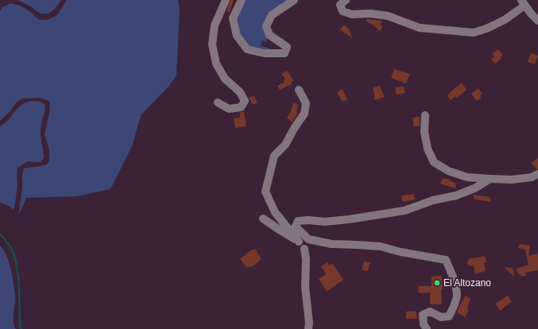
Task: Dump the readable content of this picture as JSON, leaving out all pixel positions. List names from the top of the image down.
{
  "places": ["El Altozano"]
}
